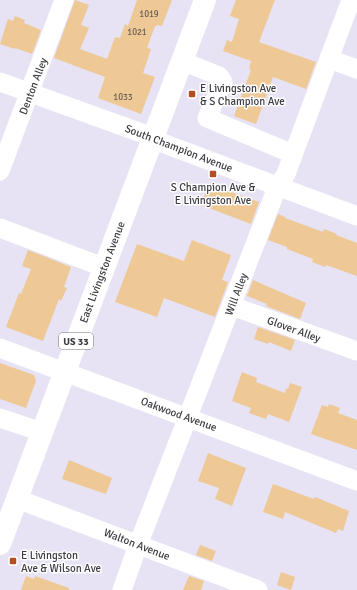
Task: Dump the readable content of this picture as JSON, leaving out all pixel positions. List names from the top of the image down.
{
  "streets": {
    "main road": ["East Livingston Avenue", "US 33"],
    "street": [
      "Denton Alley",
      "South Champion Avenue",
      "Will Alley",
      "Glover Alley",
      "Oakwood Avenue",
      "Walton Avenue"
    ]
  },
  "crossings": [
    ["Denton Alley", "South Champion Avenue"],
    ["South Champion Avenue", "East Livingston Avenue"],
    ["South Champion Avenue", "Will Alley"],
    ["East Livingston Avenue", "Oakwood Avenue"],
    ["East Livingston Avenue", "Walton Avenue"],
    ["Will Alley", "Glover Alley"],
    ["Will Alley", "Oakwood Avenue"],
    ["Will Alley", "Walton Avenue"]
  ],
  "places": {
    "transit": ["E Livingston Ave & S Champion Ave", "S Champion Ave & E Livingston Ave", "E Livingston Ave & Wilson Ave"]
  },
  "house_numbers": ["1019", "1021", "1033"]
}
